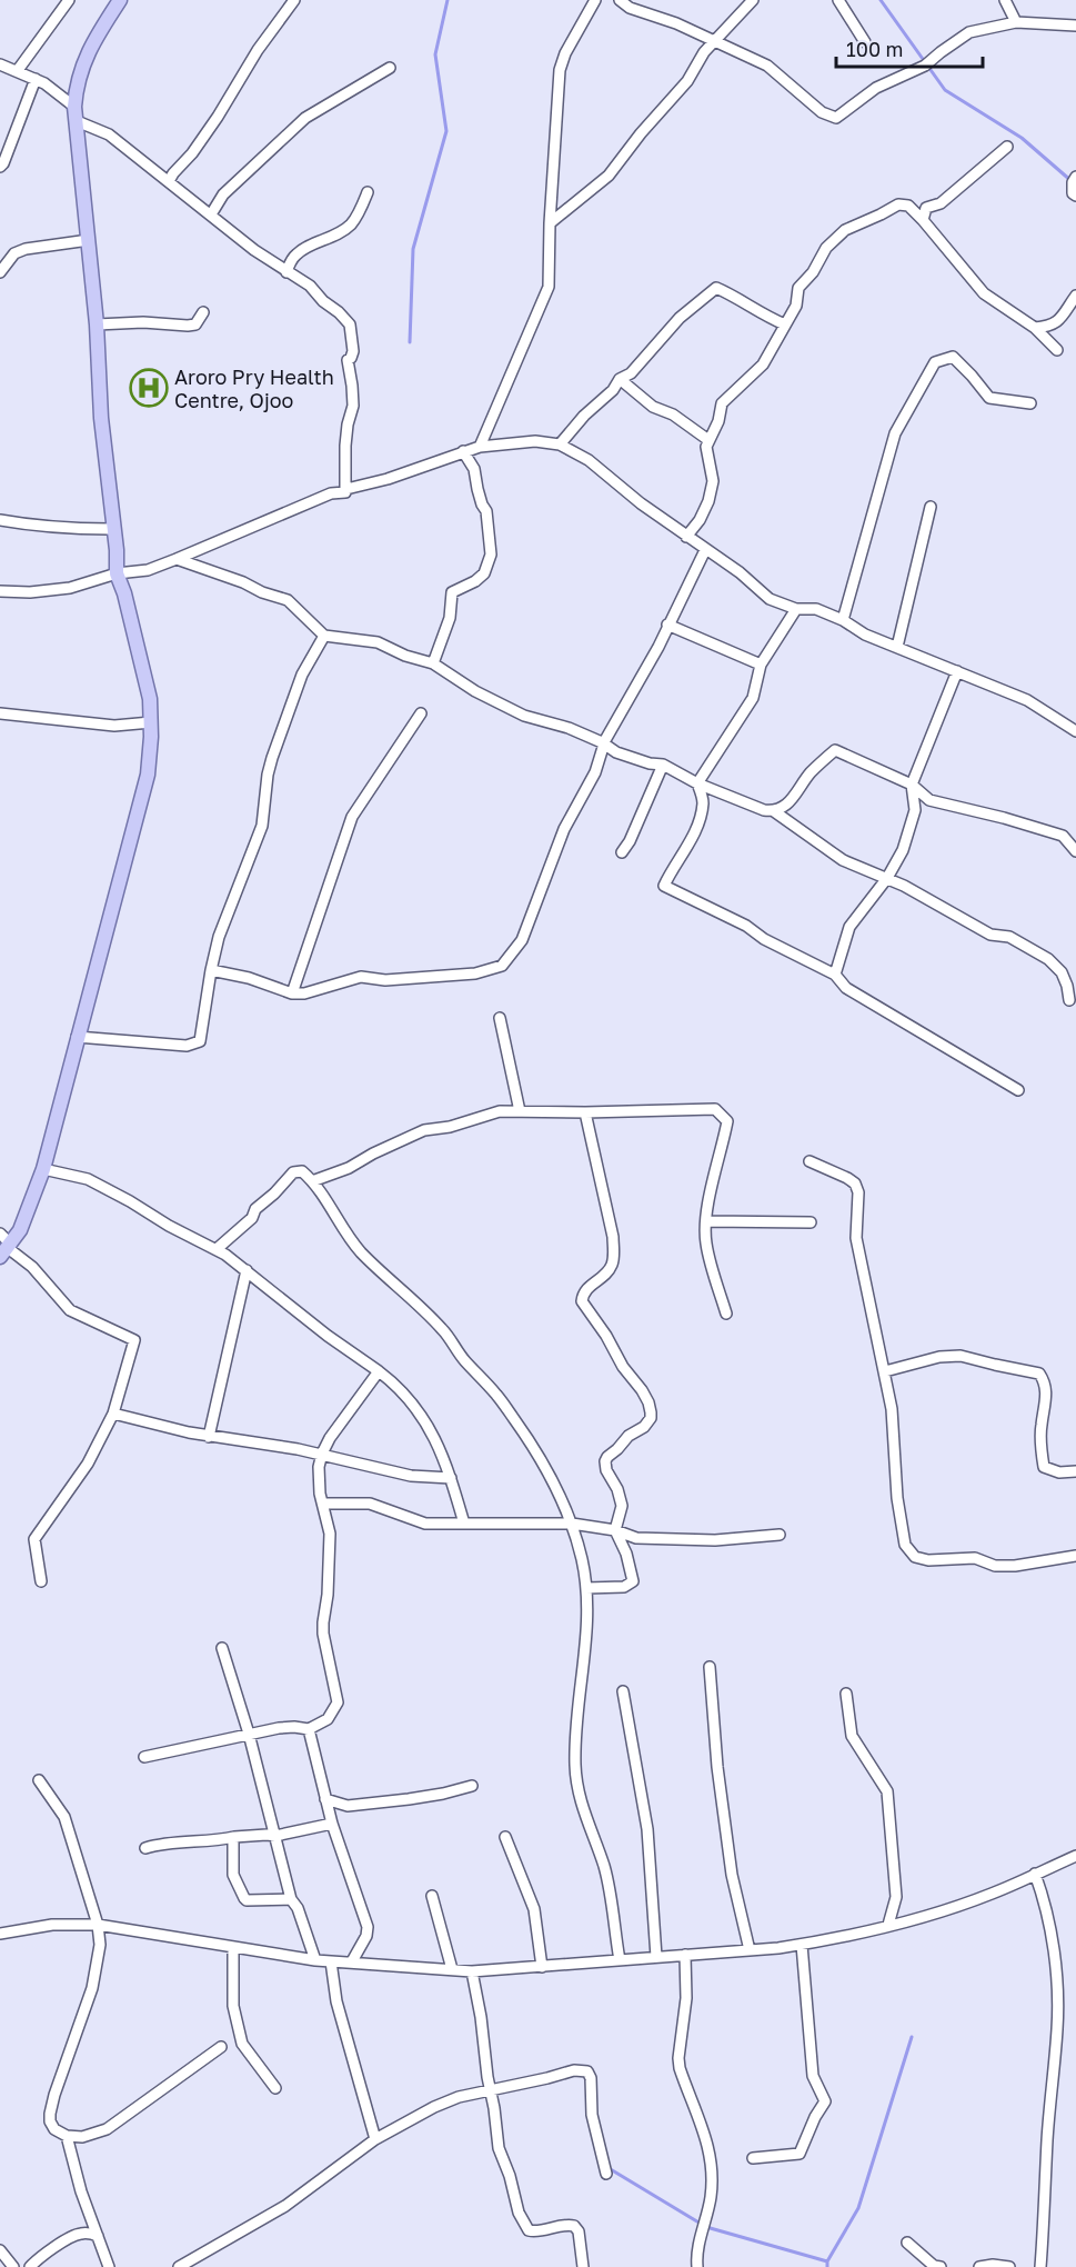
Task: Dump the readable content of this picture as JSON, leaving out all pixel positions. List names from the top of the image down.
{
  "places": {
    "hospital": ["Aroro Pry Health Centre, Ojoo"]
  },
  "scale_bar": "100 m"
}
